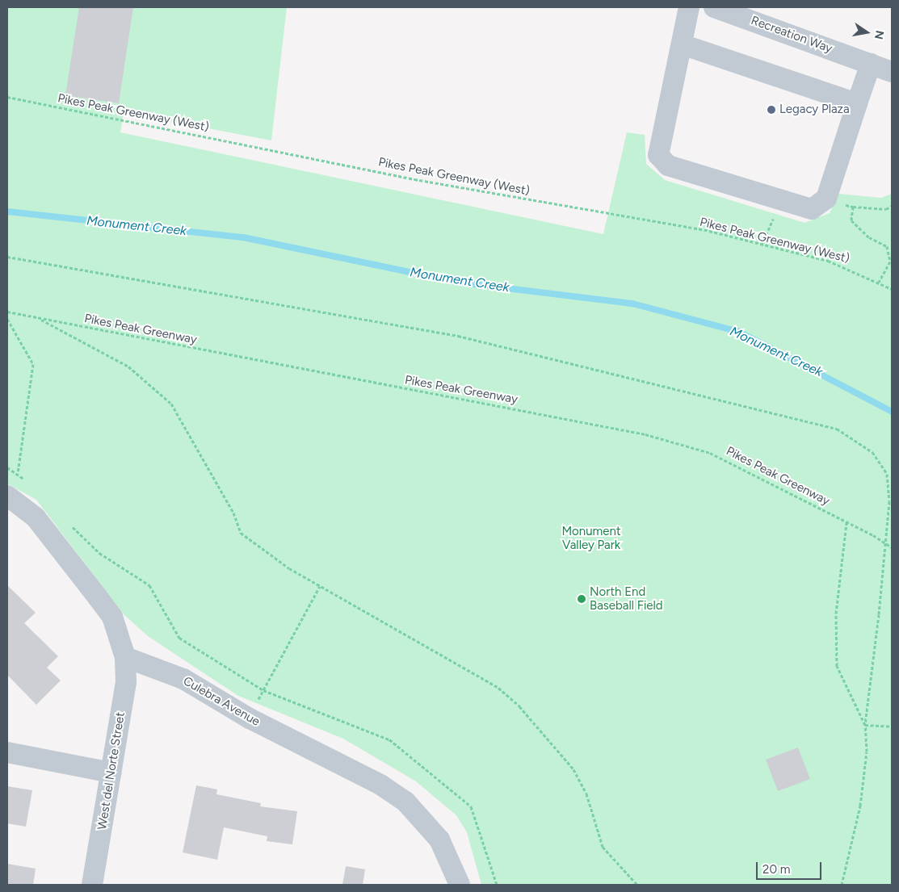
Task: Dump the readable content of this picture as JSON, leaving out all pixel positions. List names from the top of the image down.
{
  "streets": {
    "street": ["Recreation Way", "Culebra Avenue", "West del Norte Street"],
    "path": ["Pikes Peak Greenway (West)", "Pikes Peak Greenway"]
  },
  "crossings": [
    ["Culebra Avenue", "West del Norte Street"]
  ],
  "water": ["Monument Creek"],
  "parks": ["Monument Valley Park"],
  "places": ["Legacy Plaza", "North End Baseball Field"],
  "scale_bar": "20 m",
  "north": "right"
}
